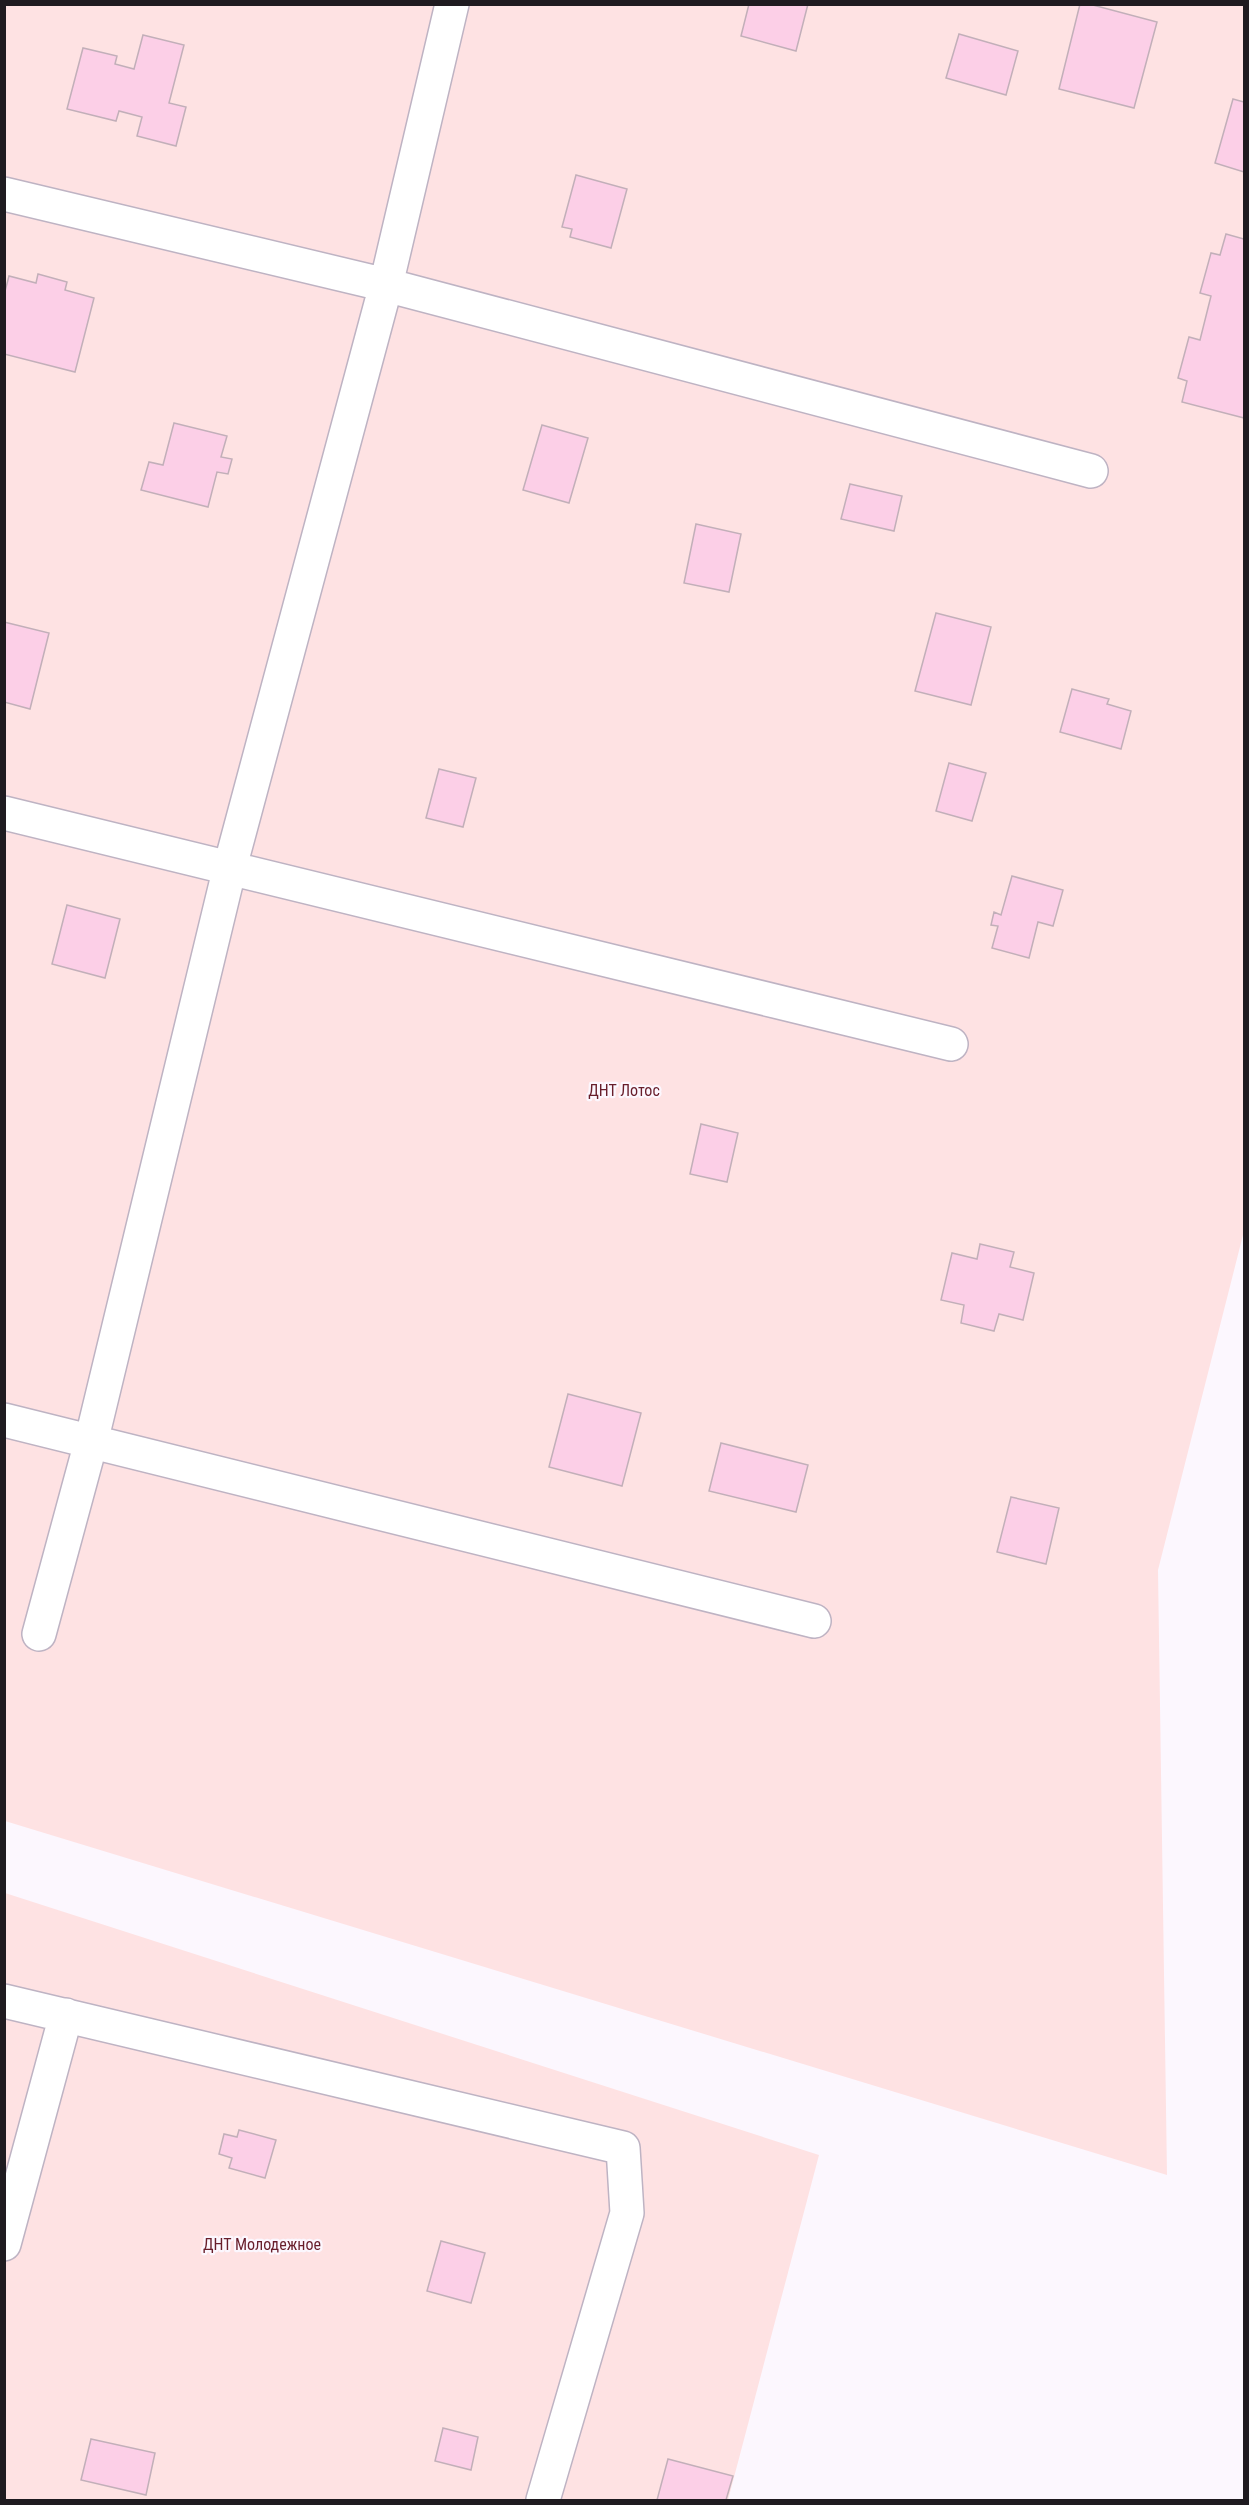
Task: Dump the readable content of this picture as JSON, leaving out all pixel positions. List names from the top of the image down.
{
  "parks": ["ДНТ Лотос", "ДНТ Молодежное"]
}
